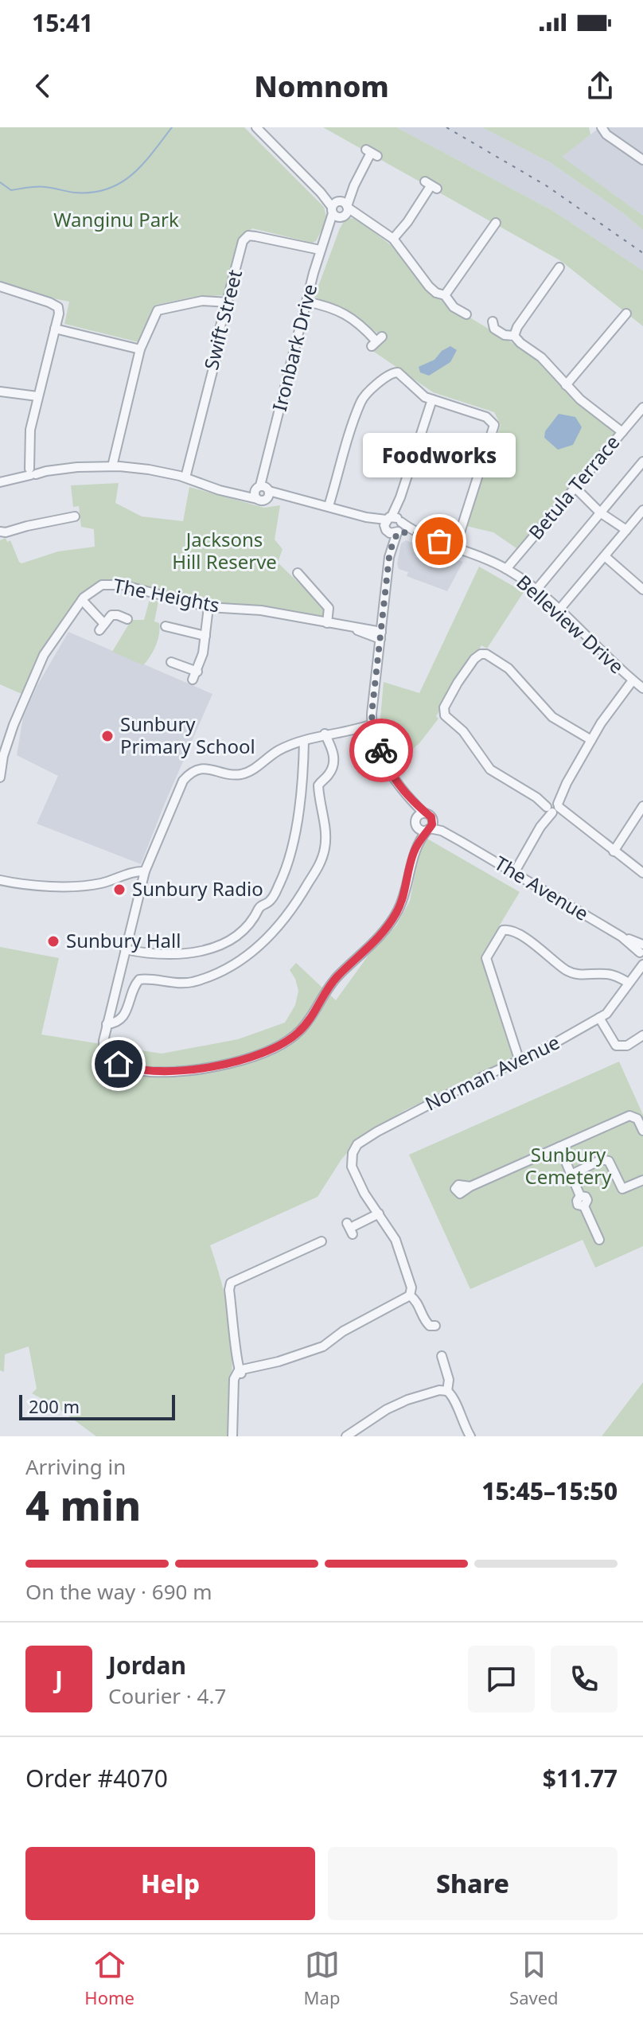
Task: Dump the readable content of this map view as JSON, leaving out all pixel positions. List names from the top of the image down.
{
  "streets": {
    "street": [
      "Swift Street",
      "Ironbark Drive",
      "Betula Terrace",
      "The Heights",
      "Belleview Drive",
      "The Avenue",
      "Norman Avenue"
    ]
  },
  "crossings": [
    ["Swift Street", "Ironbark Drive"],
    ["Swift Street", "Belleview Drive"],
    ["Ironbark Drive", "Belleview Drive"],
    ["Betula Terrace", "Belleview Drive"],
    ["The Avenue", "Norman Avenue"]
  ],
  "parks": ["Wanginu Park", "Jacksons Hill Reserve", "Sunbury Cemetery"],
  "places": [
    "Foodworks",
    "Sunbury Primary School",
    "Sunbury Radio",
    "Sunbury Hall"
  ],
  "scale_bar": "200 m",
  "page": {
    "status": "15:41",
    "header": "Nomnom",
    "bubble": "Foodworks",
    "scale": "200 m",
    "heading": ["4 min", "Arriving in", "15:45–15:50"],
    "panel": [
      "Jordan",
      "Courier · 4.7",
      "Order #4070",
      "$11.77"
    ],
    "bar": "On the way · 690 m",
    "round": "J",
    "buttons": ["Help", "Share"],
    "tabs": ["Home", "Map", "Saved"]
  }
}
